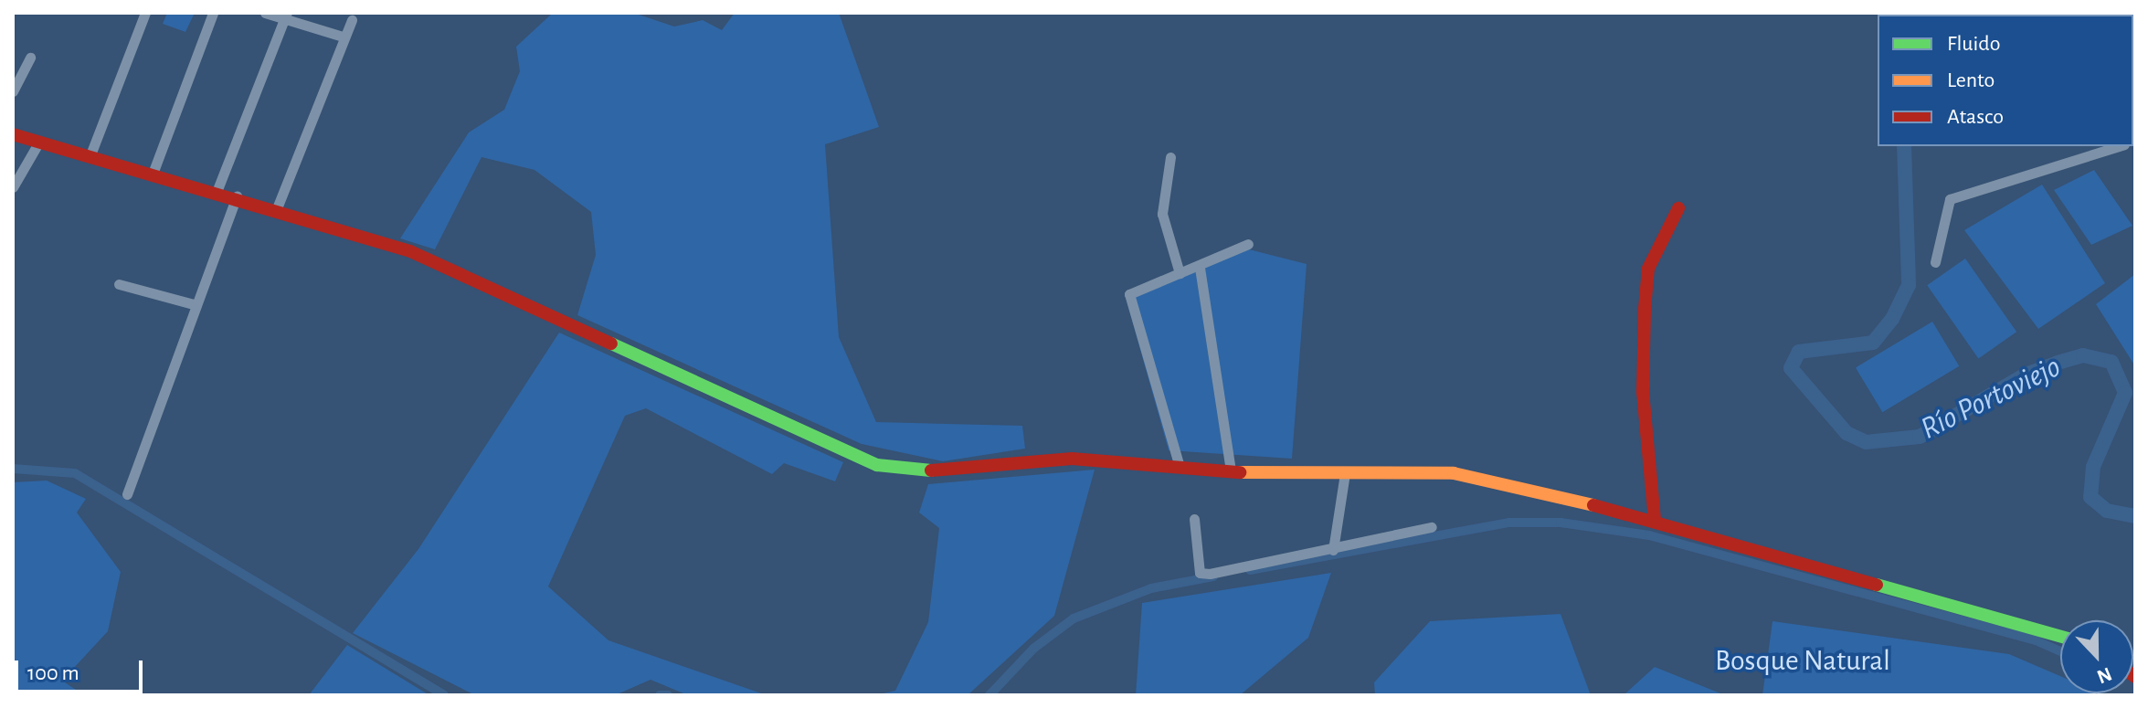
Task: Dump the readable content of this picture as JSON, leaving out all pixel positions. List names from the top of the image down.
{
  "water": ["Río Portoviejo"],
  "parks": ["Bosque Natural"],
  "legend": ["Fluido", "Lento", "Atasco"],
  "scale_bar": "100 m",
  "north": "bottom"
}
